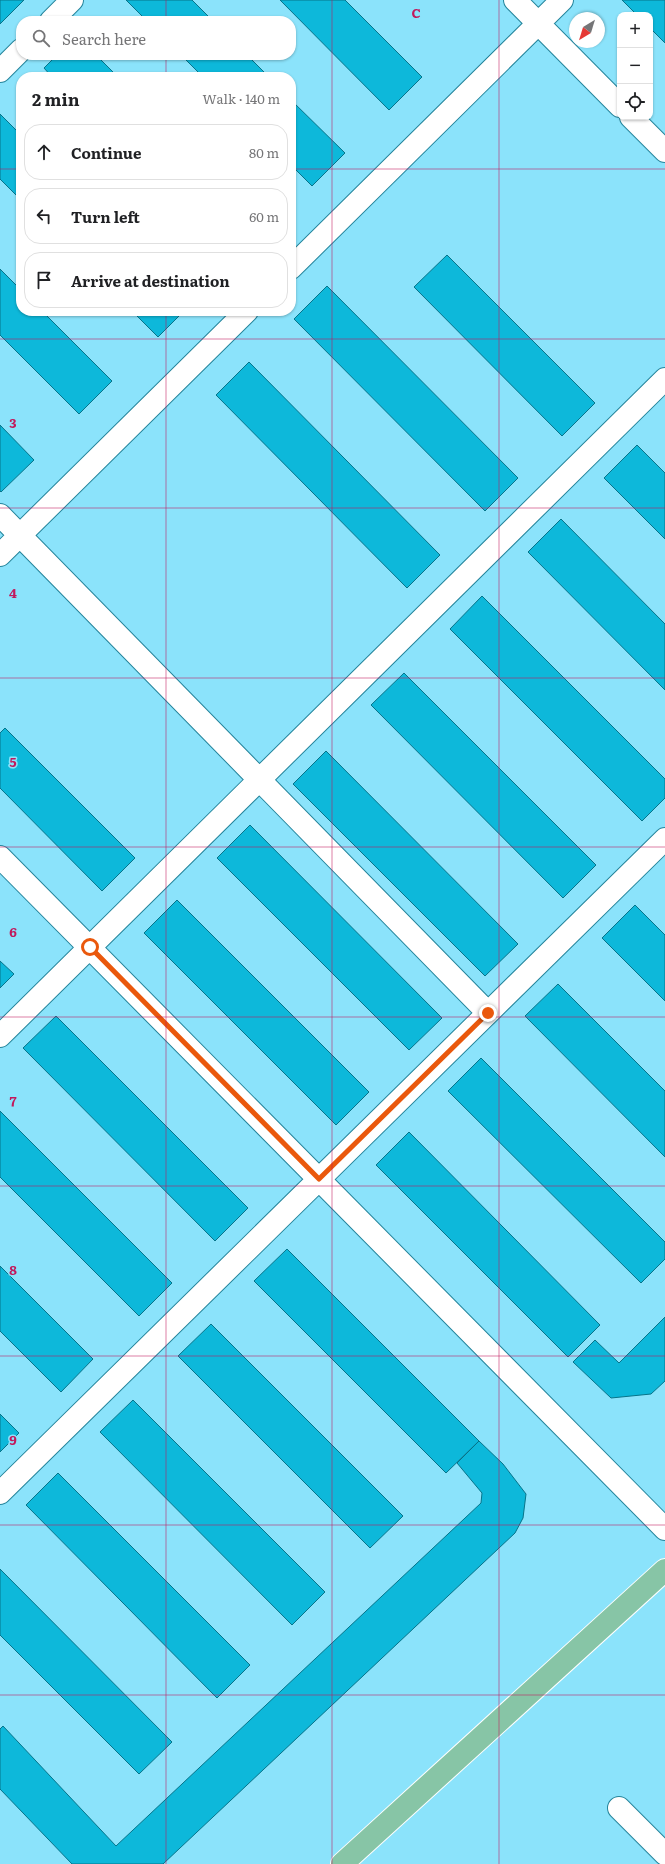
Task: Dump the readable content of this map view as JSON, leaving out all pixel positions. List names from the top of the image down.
{
  "north": "bottom left",
  "page": {
    "map_buttons": ["+", "−"],
    "search": "Search here",
    "heading": ["2 min", "Walk · 140 m"],
    "list": [
      ["Continue", "80 m"],
      ["Turn left", "60 m"],
      "Arrive at destination"
    ]
  },
  "grid": {
    "columns": ["C"],
    "rows": [
      "3",
      "4",
      "5",
      "6",
      "7",
      "8",
      "9"
    ]
  }
}
